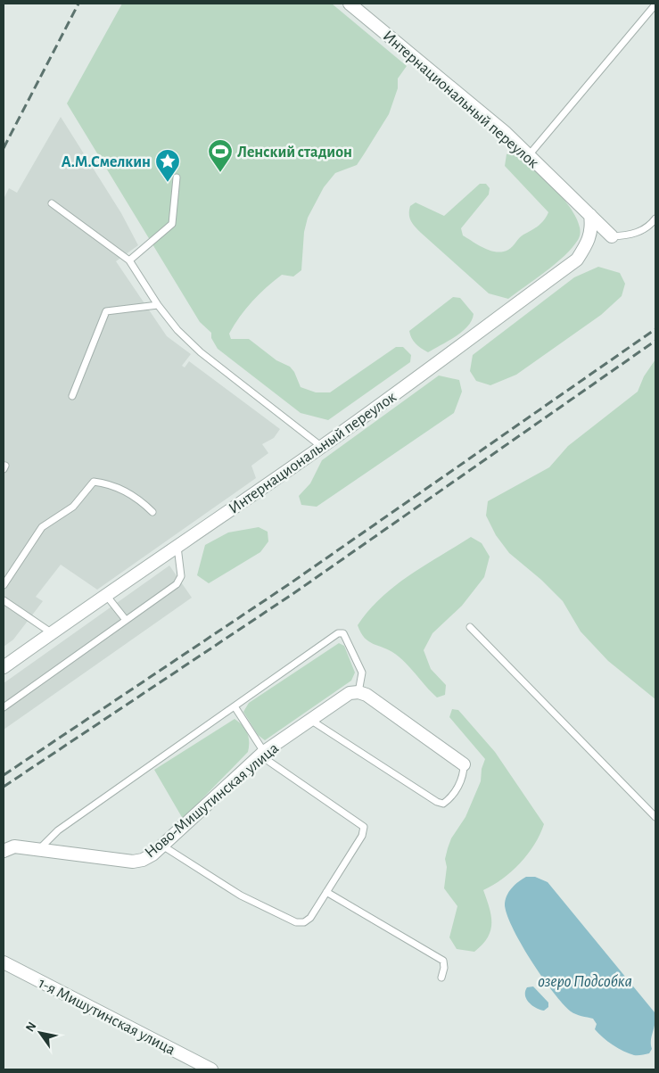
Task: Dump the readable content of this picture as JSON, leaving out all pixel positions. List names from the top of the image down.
{
  "streets": {
    "street": ["Интернациональный переулок", "Ново-Мишутинская улица", "1-я Мишутинская улица"]
  },
  "water": ["озеро Подсобка"],
  "places": {
    "sports": ["Ленский стадион"],
    "place": ["А.М.Смелкин"]
  },
  "north": "top left"
}
